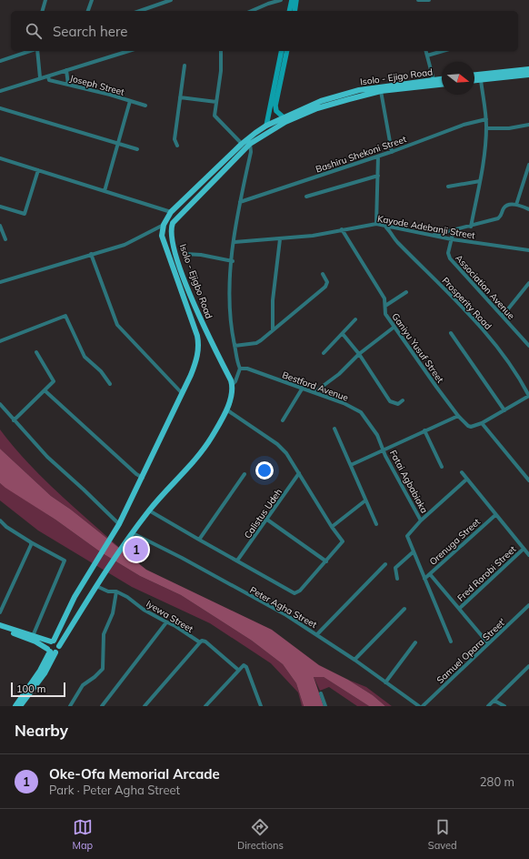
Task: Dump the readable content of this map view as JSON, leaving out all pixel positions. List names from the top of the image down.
{
  "streets": {
    "main road": ["Isolo - Ejigo Road", "Isolo - Ejigbo Road"],
    "street": [
      "Joseph Street",
      "Bashiru Shekoni Street",
      "Kayode Adebanji Street",
      "Association Avenue",
      "Prosperity Road",
      "Ganiyu Yusuf Street",
      "Bestford Avenue",
      "Fatai Agbabiaka",
      "Calistus Udeh",
      "Orenuga Street",
      "Fred Rorobi Street",
      "Peter Agha Street",
      "Iyewa Street",
      "Samuel Opara Street'"
    ]
  },
  "crossings": [
    ["Kayode Adebanji Street", "Association Avenue"],
    ["Kayode Adebanji Street", "Prosperity Road"],
    ["Kayode Adebanji Street", "Ganiyu Yusuf Street"],
    ["Bestford Avenue", "Fatai Agbabiaka"]
  ],
  "scale_bar": "100 m",
  "north": "right",
  "page": {
    "search": "Search here",
    "pins": "1",
    "scale": "100 m",
    "heading": "Nearby",
    "list": [
      {
        "mark": "1",
        "name": "Oke-Ofa Memorial Arcade",
        "note": "Park · Peter Agha Street",
        "value": "280 m"
      }
    ],
    "nav": ["Map", "Directions", "Saved"]
  }
}
